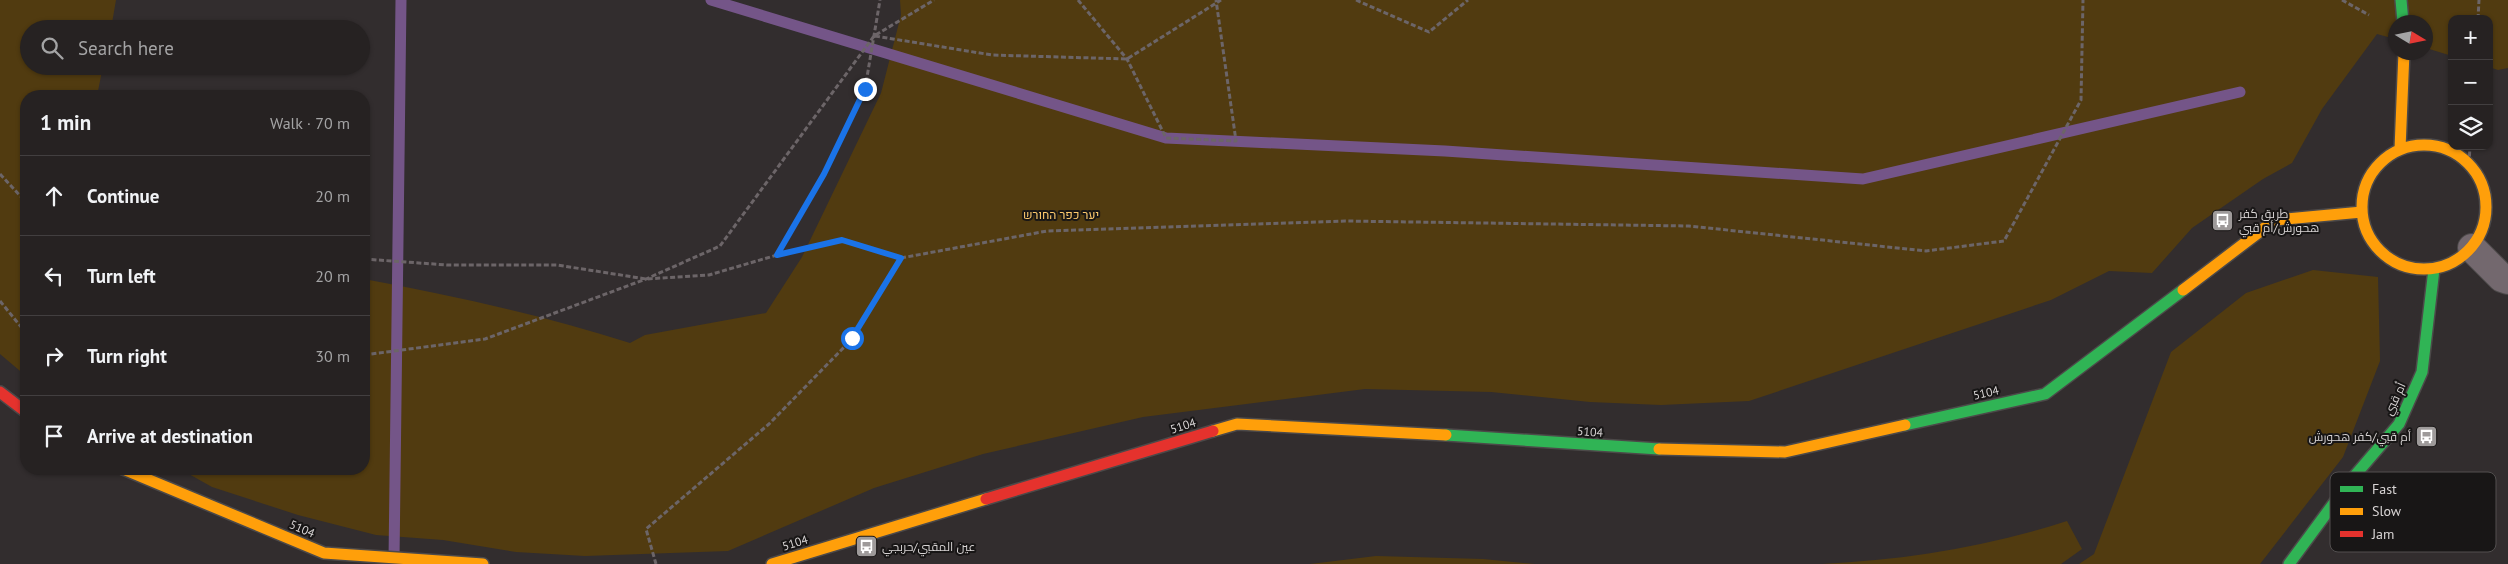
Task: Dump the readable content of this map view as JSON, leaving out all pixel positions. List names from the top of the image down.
{
  "streets": {
    "street": ["5104", "أم قبي"]
  },
  "crossings": [
    ["5104", "أم قبي"]
  ],
  "parks": ["יער כפר החורש"],
  "places": {
    "bus stop": ["طريق كفر هحورش/أم قبي", "أم قبي/كفر هحورش", "عين المقبي/حربجي"]
  },
  "legend": ["Fast", "Slow", "Jam"],
  "north": "right",
  "page": {
    "map_buttons": ["+", "−"],
    "search": "Search here",
    "heading": ["1 min", "Walk · 70 m"],
    "list": [
      ["Continue", "20 m"],
      ["Turn left", "20 m"],
      ["Turn right", "30 m"],
      "Arrive at destination"
    ]
  }
}
